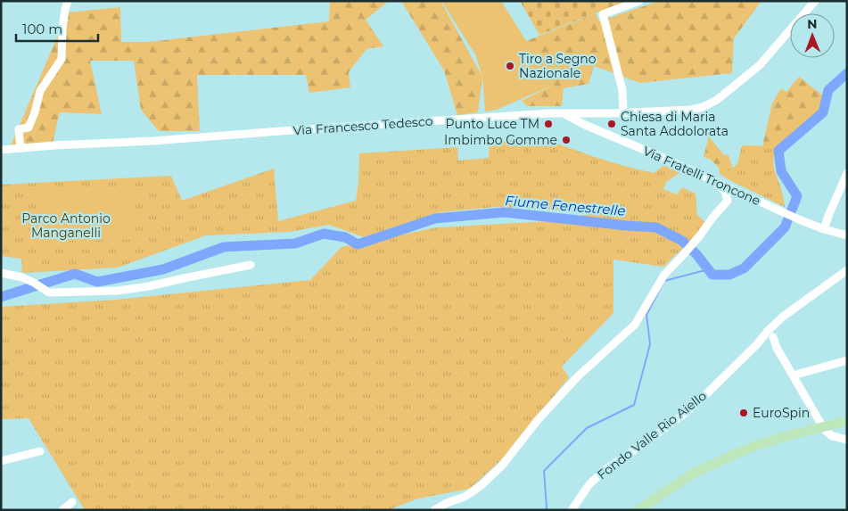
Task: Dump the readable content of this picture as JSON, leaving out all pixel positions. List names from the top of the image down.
{
  "streets": {
    "street": ["Via Francesco Tedesco", "Via Fratelli Troncone", "Fondo Valle Rio Aiello"]
  },
  "crossings": [
    ["Via Francesco Tedesco", "Via Fratelli Troncone"]
  ],
  "water": ["Fiume Fenestrelle"],
  "parks": ["Parco Antonio Manganelli"],
  "places": [
    "Tiro a Segno Nazionale",
    "Punto Luce TM",
    "Chiesa di Maria Santa Addolorata",
    "Imbimbo Gomme",
    "EuroSpin"
  ],
  "scale_bar": "100 m",
  "north": "top"
}
